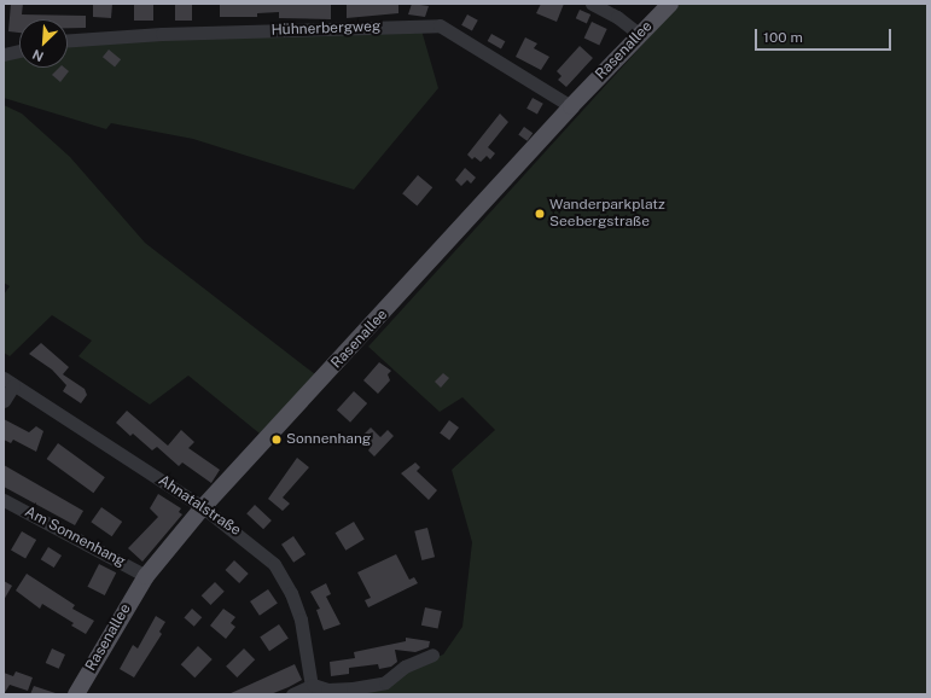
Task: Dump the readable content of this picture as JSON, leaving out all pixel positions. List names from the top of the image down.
{
  "streets": {
    "main road": ["Rasenallee"],
    "street": ["Hühnerbergweg", "Ahnatalstraße", "Am Sonnenhang"]
  },
  "crossings": [
    ["Hühnerbergweg", "Rasenallee"],
    ["Rasenallee", "Ahnatalstraße"],
    ["Rasenallee", "Am Sonnenhang"]
  ],
  "places": ["Wanderparkplatz Seebergstraße", "Sonnenhang"],
  "scale_bar": "100 m",
  "north": "bottom left"
}
